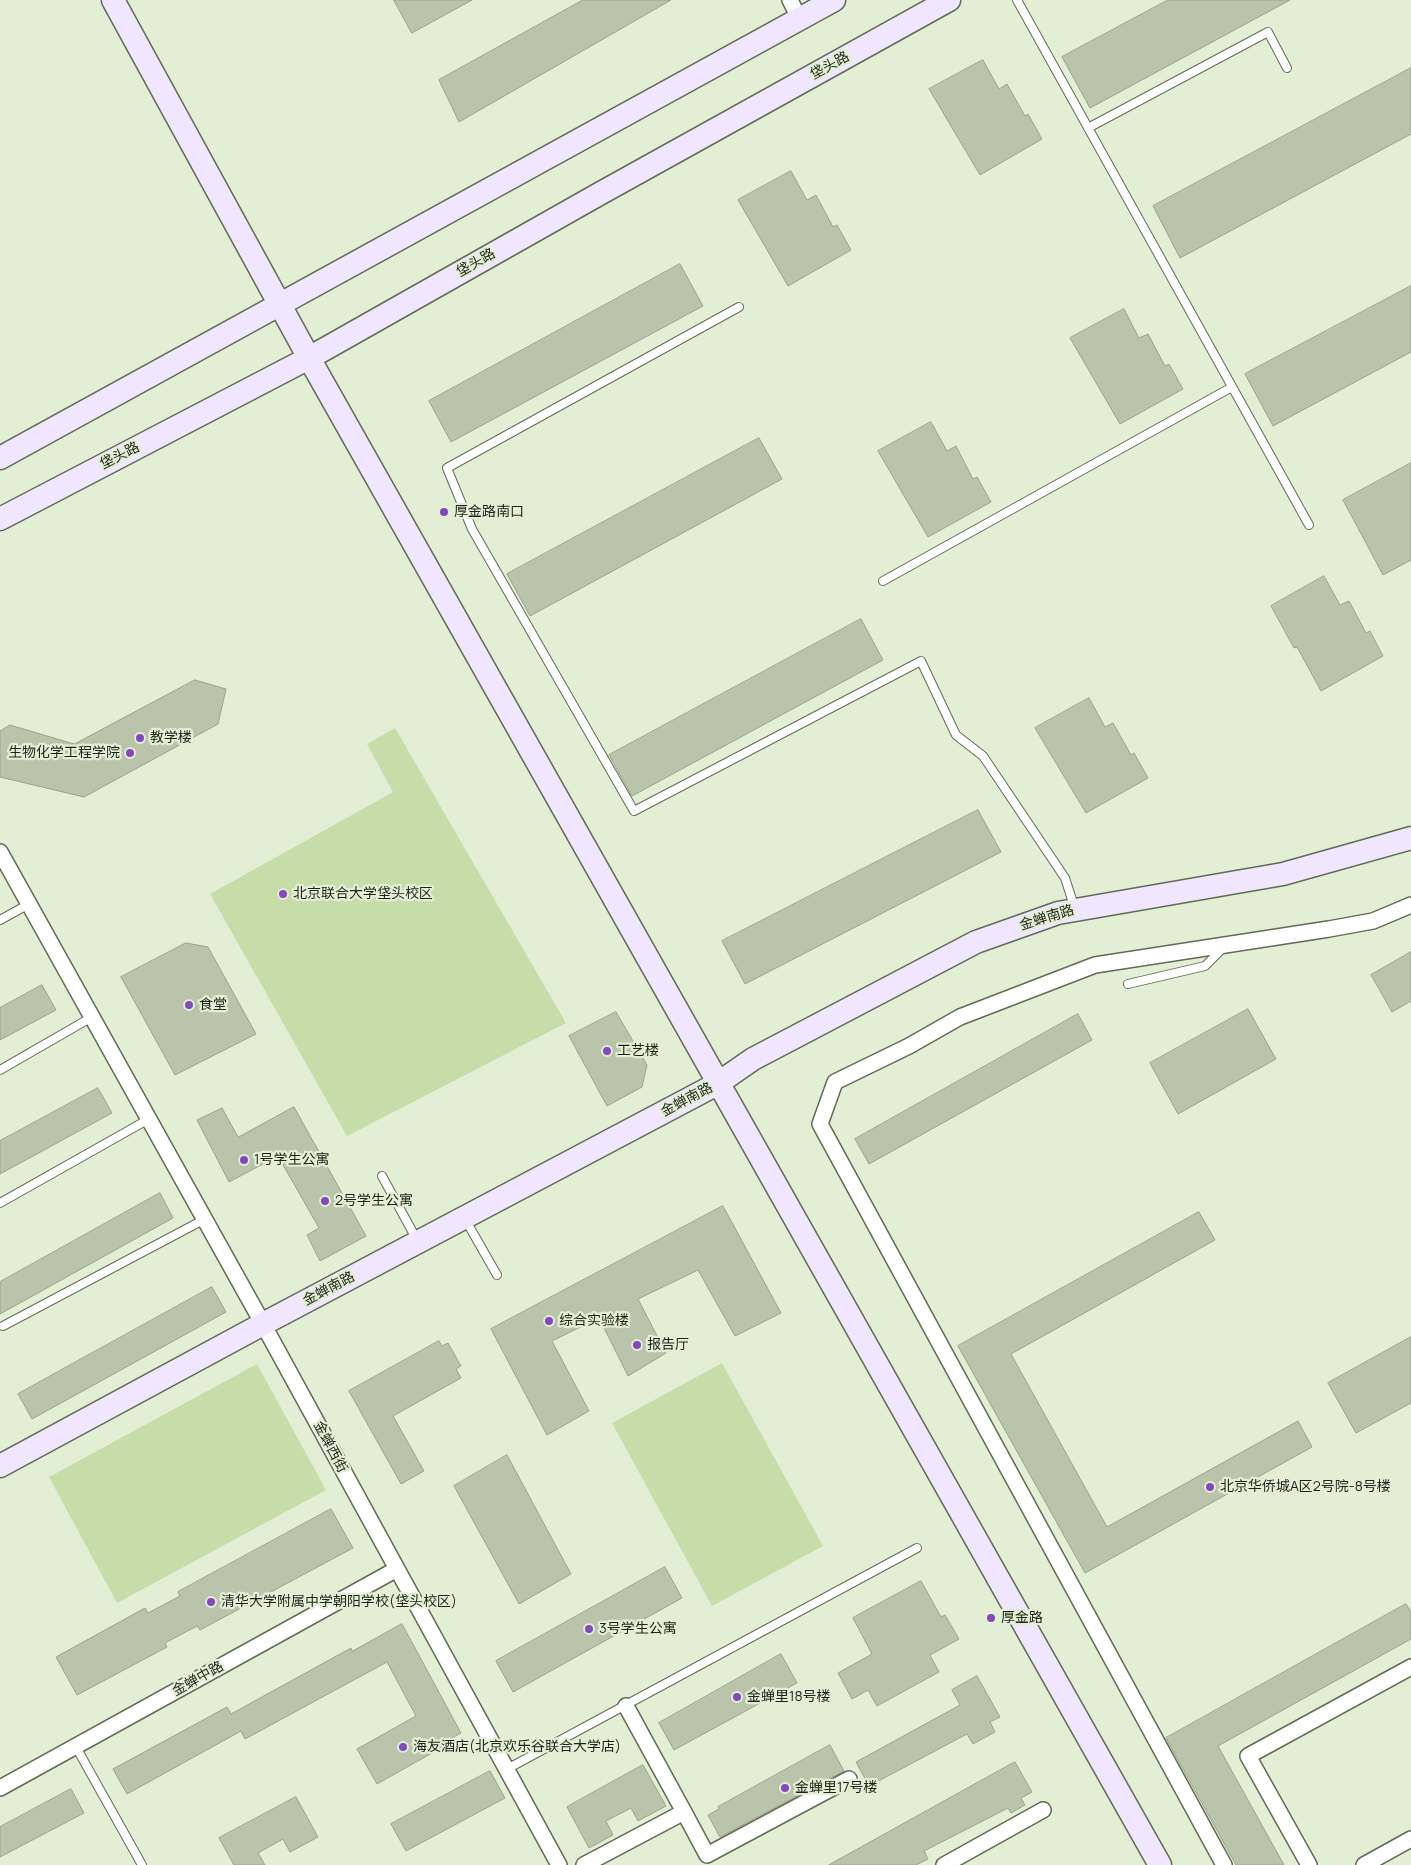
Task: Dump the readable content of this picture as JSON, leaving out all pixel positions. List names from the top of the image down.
{
  "streets": {
    "street": [
      "垡头路",
      "金蝉南路",
      "金蝉西街",
      "金蝉中路"
    ]
  },
  "crossings": [
    ["金蝉南路", "金蝉西街"],
    ["金蝉西街", "金蝉中路"]
  ],
  "places": [
    "厚金路南口",
    "教学楼",
    "生物化学工程学院",
    "北京联合大学垡头校区",
    "食堂",
    "工艺楼",
    "1号学生公寓",
    "2号学生公寓",
    "综合实验楼",
    "报告厅",
    "北京华侨城A区2号院-8号楼",
    "清华大学附属中学朝阳学校(垡头校区)",
    "厚金路",
    "3号学生公寓",
    "金蝉里18号楼",
    "海友酒店(北京欢乐谷联合大学店)",
    "金蝉里17号楼"
  ]
}
